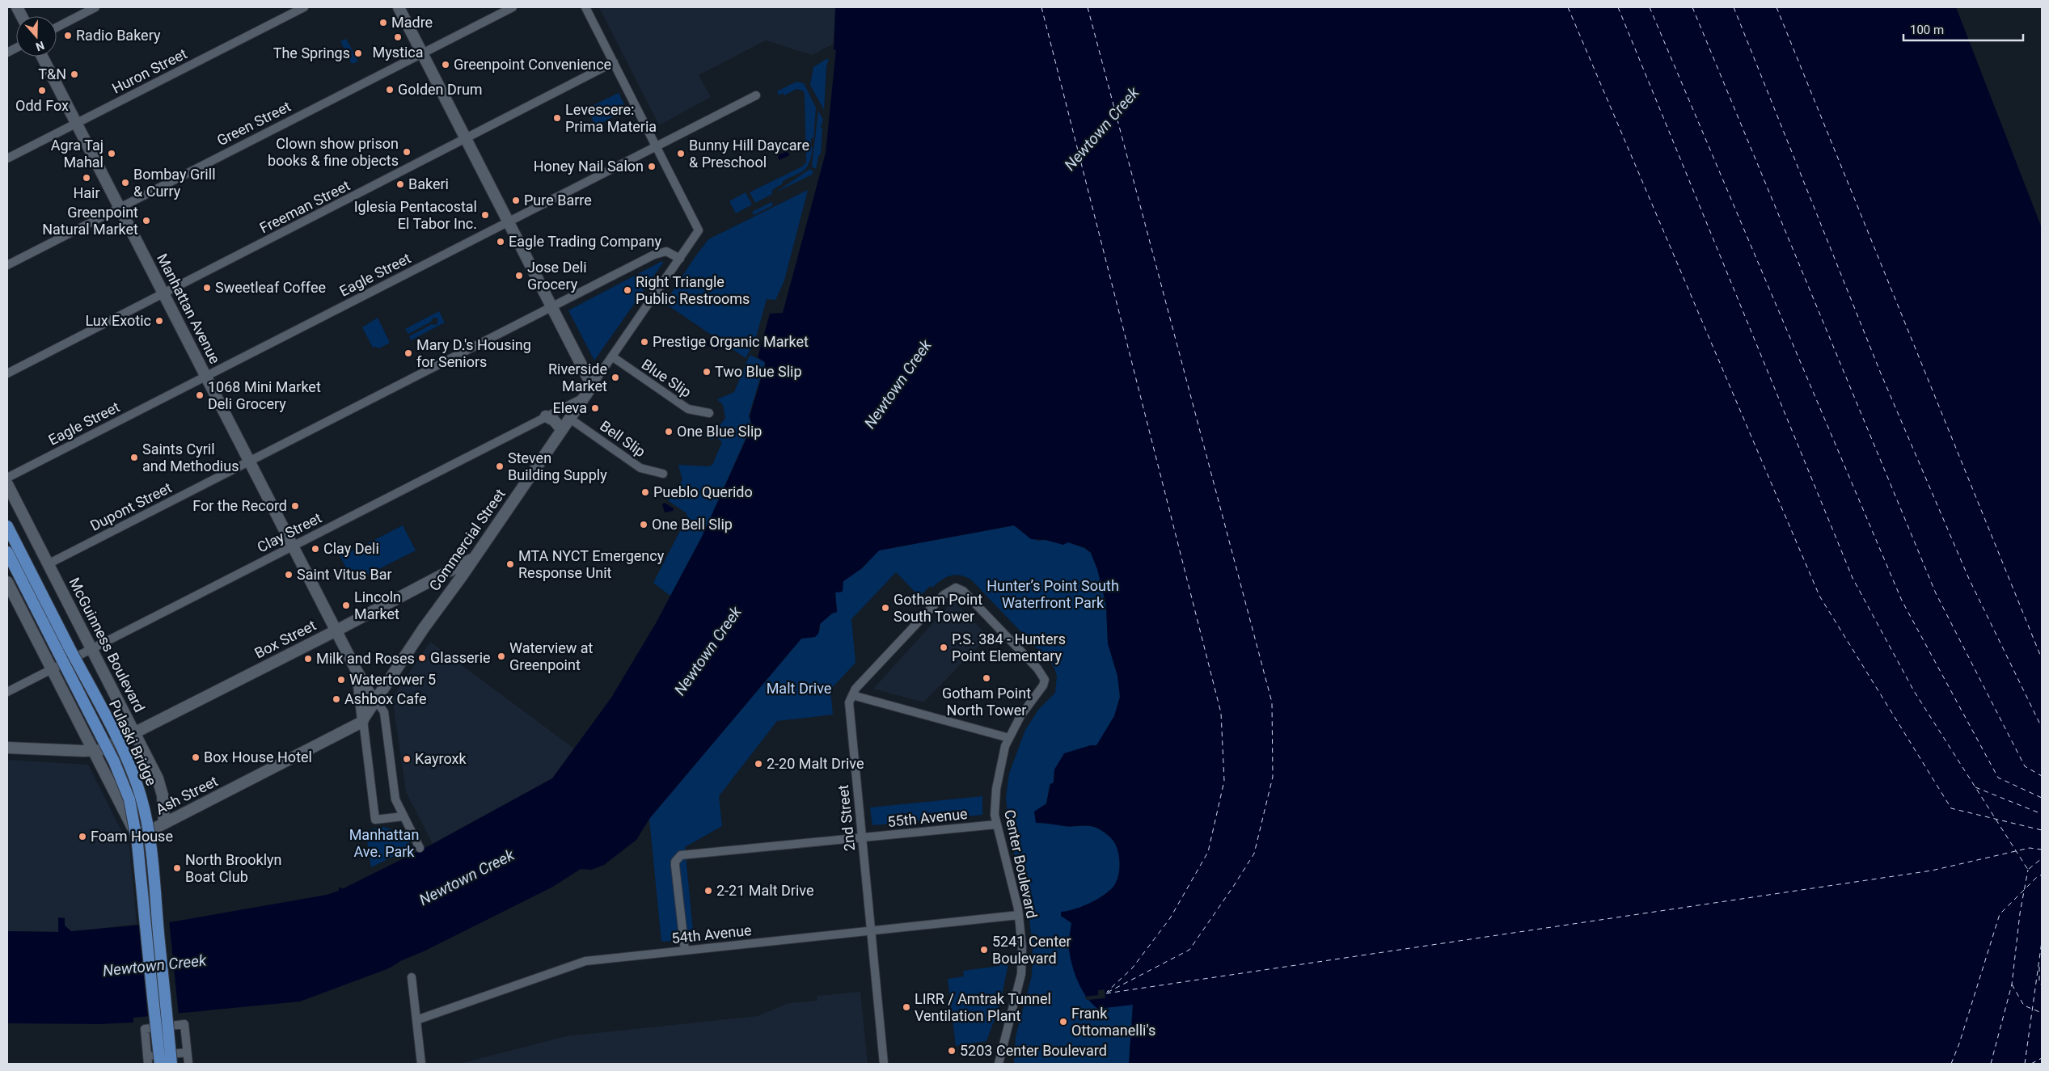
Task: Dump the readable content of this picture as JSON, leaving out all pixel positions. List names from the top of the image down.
{
  "streets": {
    "main road": ["Pulaski Bridge"],
    "street": [
      "Huron Street",
      "Green Street",
      "Freeman Street",
      "Eagle Street",
      "Manhattan Avenue",
      "Blue Slip",
      "Bell Slip",
      "Dupont Street",
      "Clay Street",
      "Commercial Street",
      "Box Street",
      "McGuinness Boulevard",
      "Ash Street",
      "2nd Street",
      "55th Avenue",
      "Center Boulevard",
      "54th Avenue"
    ]
  },
  "crossings": [
    ["Huron Street", "Manhattan Avenue"],
    ["Green Street", "Manhattan Avenue"],
    ["Freeman Street", "Manhattan Avenue"],
    ["Eagle Street", "Manhattan Avenue"],
    ["Eagle Street", "Commercial Street"],
    ["Manhattan Avenue", "Dupont Street"],
    ["Manhattan Avenue", "Clay Street"],
    ["Manhattan Avenue", "Commercial Street"],
    ["Manhattan Avenue", "Box Street"],
    ["Manhattan Avenue", "Ash Street"],
    ["Blue Slip", "Commercial Street"],
    ["Bell Slip", "Commercial Street"],
    ["Dupont Street", "Commercial Street"],
    ["Dupont Street", "McGuinness Boulevard"],
    ["Clay Street", "Commercial Street"],
    ["Clay Street", "McGuinness Boulevard"],
    ["Commercial Street", "Box Street"],
    ["Commercial Street", "Ash Street"],
    ["Box Street", "McGuinness Boulevard"],
    ["Box Street", "Ash Street"],
    ["McGuinness Boulevard", "Ash Street"],
    ["2nd Street", "55th Avenue"],
    ["2nd Street", "Center Boulevard"],
    ["2nd Street", "54th Avenue"],
    ["55th Avenue", "Center Boulevard"],
    ["Center Boulevard", "54th Avenue"]
  ],
  "water": ["Newtown Creek"],
  "parks": ["Hunter’s Point South Waterfront Park", "Malt Drive", "Manhattan Ave. Park"],
  "places": [
    "Madre",
    "Radio Bakery",
    "Mystica",
    "The Springs",
    "Greenpoint Convenience",
    "T&N",
    "Golden Drum",
    "Odd Fox",
    "Levescere: Prima Materia",
    "Clown show prison books & fine objects",
    "Agra Taj Mahal",
    "Bunny Hill Daycare & Preschool",
    "Honey Nail Salon",
    "Hair",
    "Bombay Grill & Curry",
    "Bakeri",
    "Pure Barre",
    "Iglesia Pentacostal El Tabor Inc.",
    "Greenpoint Natural Market",
    "Eagle Trading Company",
    "Jose Deli Grocery",
    "Sweetleaf Coffee",
    "Right Triangle Public Restrooms",
    "Lux Exotic",
    "Prestige Organic Market",
    "Mary D.'s Housing for Seniors",
    "Two Blue Slip",
    "Riverside Market",
    "1068 Mini Market Deli Grocery",
    "Eleva",
    "One Blue Slip",
    "Saints Cyril and Methodius",
    "Steven Building Supply",
    "Pueblo Querido",
    "For the Record",
    "One Bell Slip",
    "Clay Deli",
    "MTA NYCT Emergency Response Unit",
    "Saint Vitus Bar",
    "Lincoln Market",
    "Gotham Point South Tower",
    "P.S. 384 - Hunters Point Elementary",
    "Waterview at Greenpoint",
    "Glasserie",
    "Milk and Roses",
    "Gotham Point North Tower",
    "Watertower 5",
    "Ashbox Cafe",
    "Box House Hotel",
    "Kayroxk",
    "2-20 Malt Drive",
    "Foam House",
    "North Brooklyn Boat Club",
    "2-21 Malt Drive",
    "5241 Center Boulevard",
    "LIRR / Amtrak Tunnel Ventilation Plant",
    "Frank Ottomanelli's",
    "5203 Center Boulevard"
  ],
  "scale_bar": "100 m",
  "north": "bottom"
}
